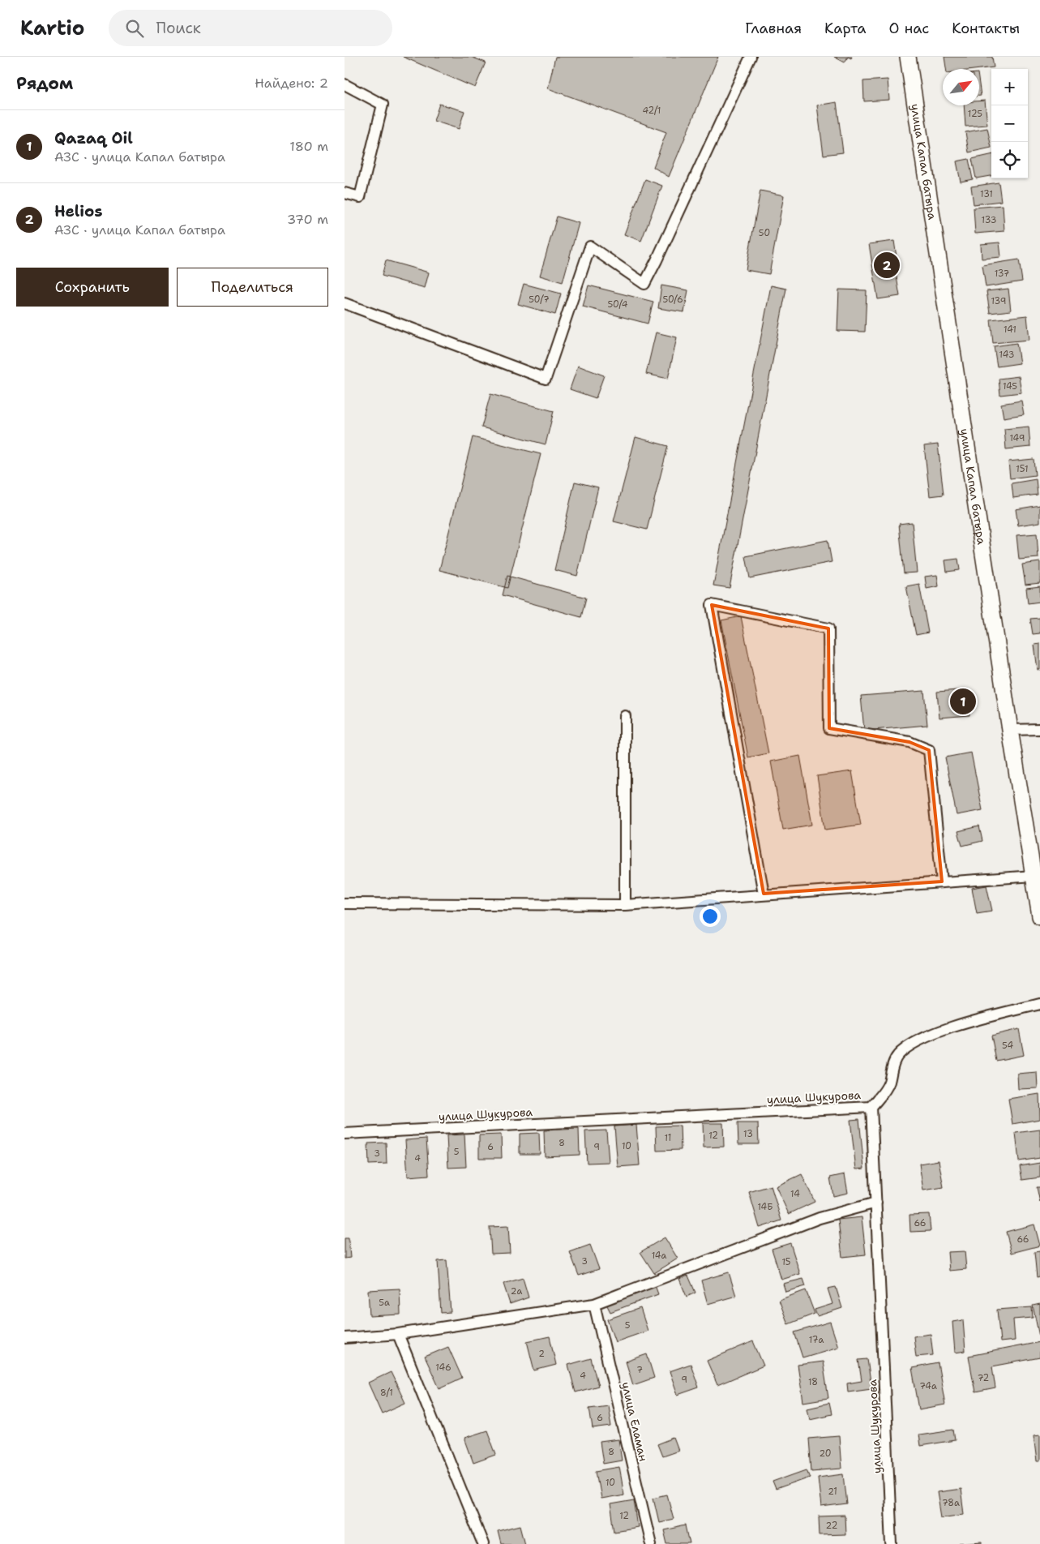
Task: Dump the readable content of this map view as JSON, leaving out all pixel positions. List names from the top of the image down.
{
  "streets": {
    "main road": ["улица Капал батыра"],
    "street": ["улица Шукурова", "улица Еламан"]
  },
  "house_numbers": [
    "42/1",
    "125",
    "131",
    "133",
    "50",
    "137",
    "50/7",
    "50/6",
    "139",
    "50/4",
    "141",
    "143",
    "145",
    "149",
    "151",
    "54",
    "13",
    "12",
    "11",
    "8",
    "10",
    "6",
    "9",
    "5",
    "3",
    "4",
    "14",
    "14Б",
    "66",
    "66",
    "14а",
    "3",
    "15",
    "2а",
    "5а",
    "5",
    "17а",
    "2",
    "146",
    "7",
    "4",
    "72",
    "9",
    "18",
    "74а",
    "8/1",
    "6",
    "8",
    "20",
    "10",
    "21",
    "78а",
    "12",
    "22"
  ],
  "north": "top right",
  "page": {
    "header": "Kartio",
    "search": "Поиск",
    "nav": [
      "Главная",
      "Карта",
      "О нас",
      "Контакты"
    ],
    "heading": ["Рядом", "Найдено: 2"],
    "map_buttons": ["+", "−"],
    "list": [
      {
        "mark": "1",
        "name": "Qazaq Oil",
        "note": "АЗС · улица Капал батыра",
        "value": "180 m"
      },
      {
        "mark": "2",
        "name": "Helios",
        "note": "АЗС · улица Капал батыра",
        "value": "370 m"
      }
    ],
    "pins": ["2", "1"],
    "buttons": ["Сохранить", "Поделиться"]
  }
}
